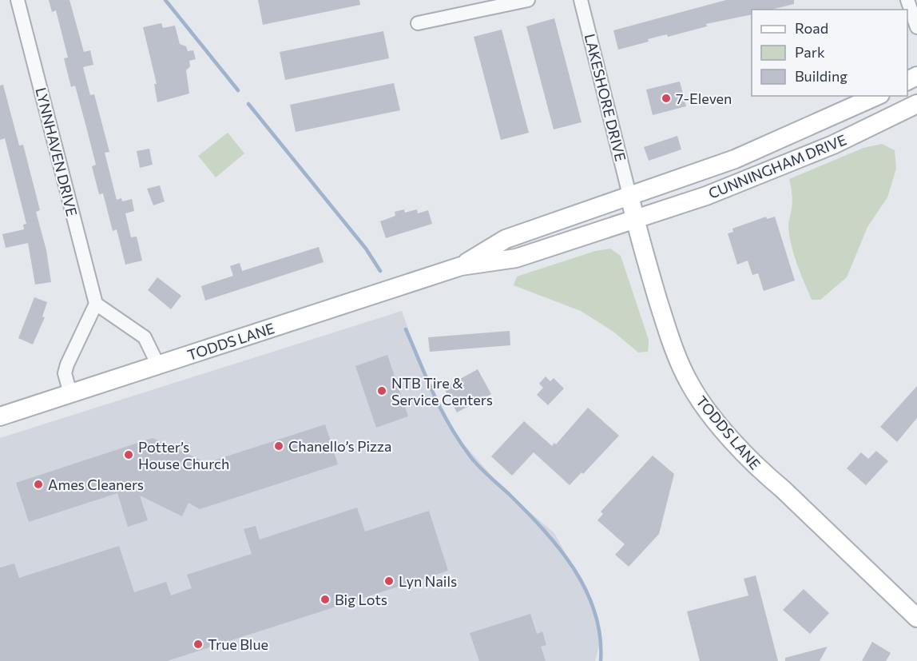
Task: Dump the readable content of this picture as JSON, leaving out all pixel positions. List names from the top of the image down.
{
  "streets": {
    "main road": ["CUNNINGHAM DRIVE", "TODDS LANE"],
    "street": ["LAKESHORE DRIVE", "LYNNHAVEN DRIVE"]
  },
  "crossings": [
    ["LAKESHORE DRIVE", "CUNNINGHAM DRIVE"],
    ["LAKESHORE DRIVE", "TODDS LANE"],
    ["CUNNINGHAM DRIVE", "TODDS LANE"]
  ],
  "places": [
    "7-Eleven",
    "NTB Tire & Service Centers",
    "Chanello’s Pizza",
    "Potter’s House Church",
    "Ames Cleaners",
    "Lyn Nails",
    "Big Lots",
    "True Blue"
  ],
  "legend": ["Road", "Park", "Building"]
}
